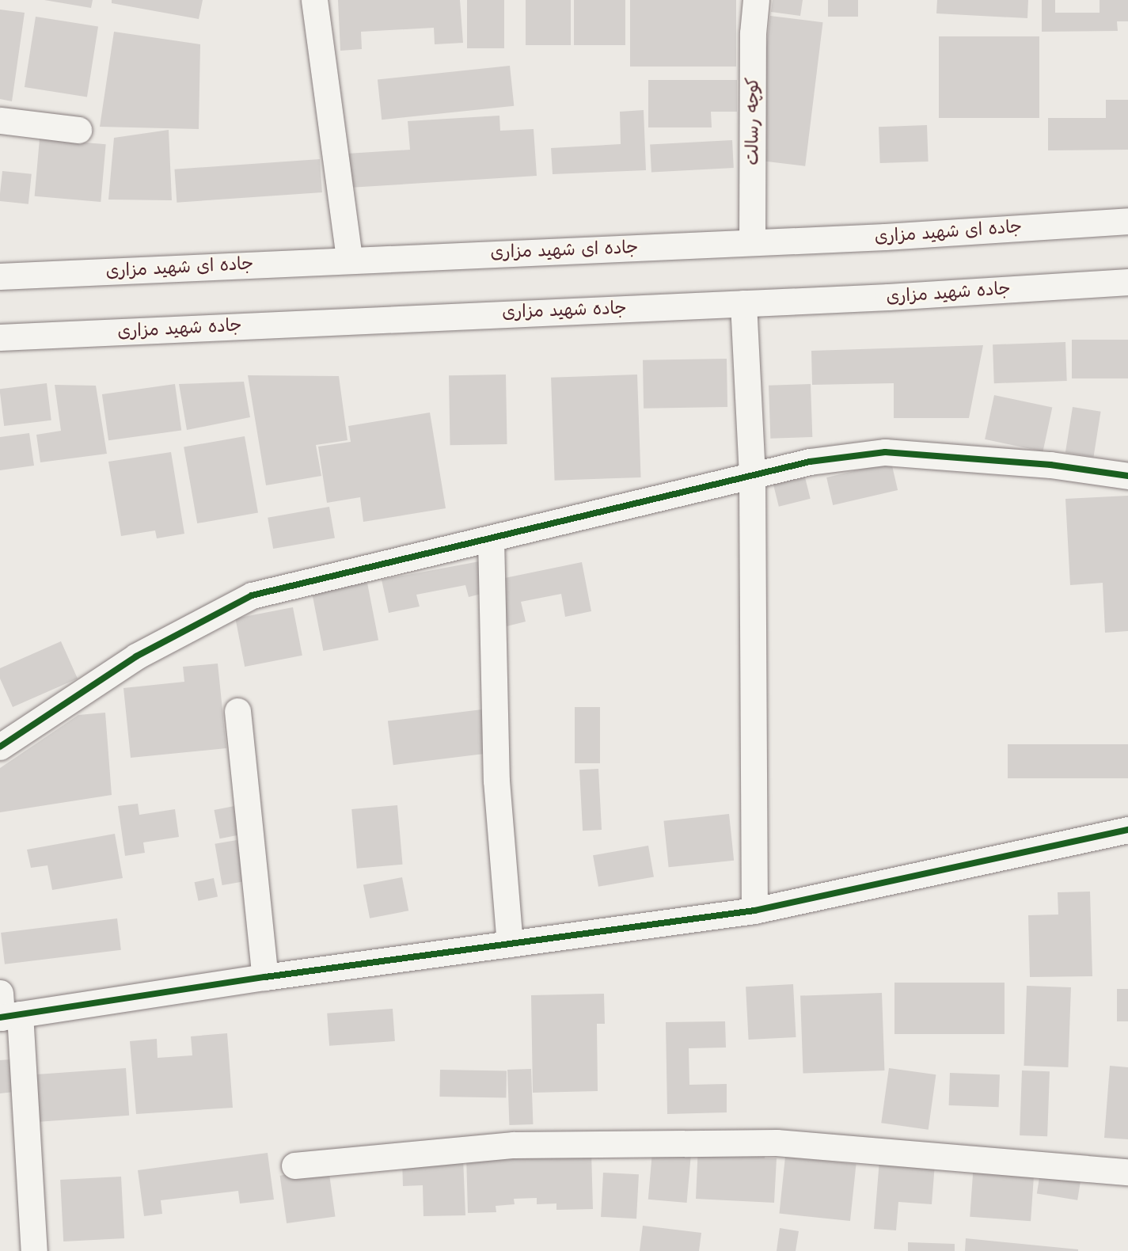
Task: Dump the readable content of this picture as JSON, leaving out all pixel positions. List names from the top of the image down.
{
  "streets": {
    "street": ["کوچه رسالت", "جاده ای شهید مزاری", "جاده شهید مزاری"]
  },
  "crossings": [
    ["کوچه رسالت", "جاده ای شهید مزاری"]
  ]
}
